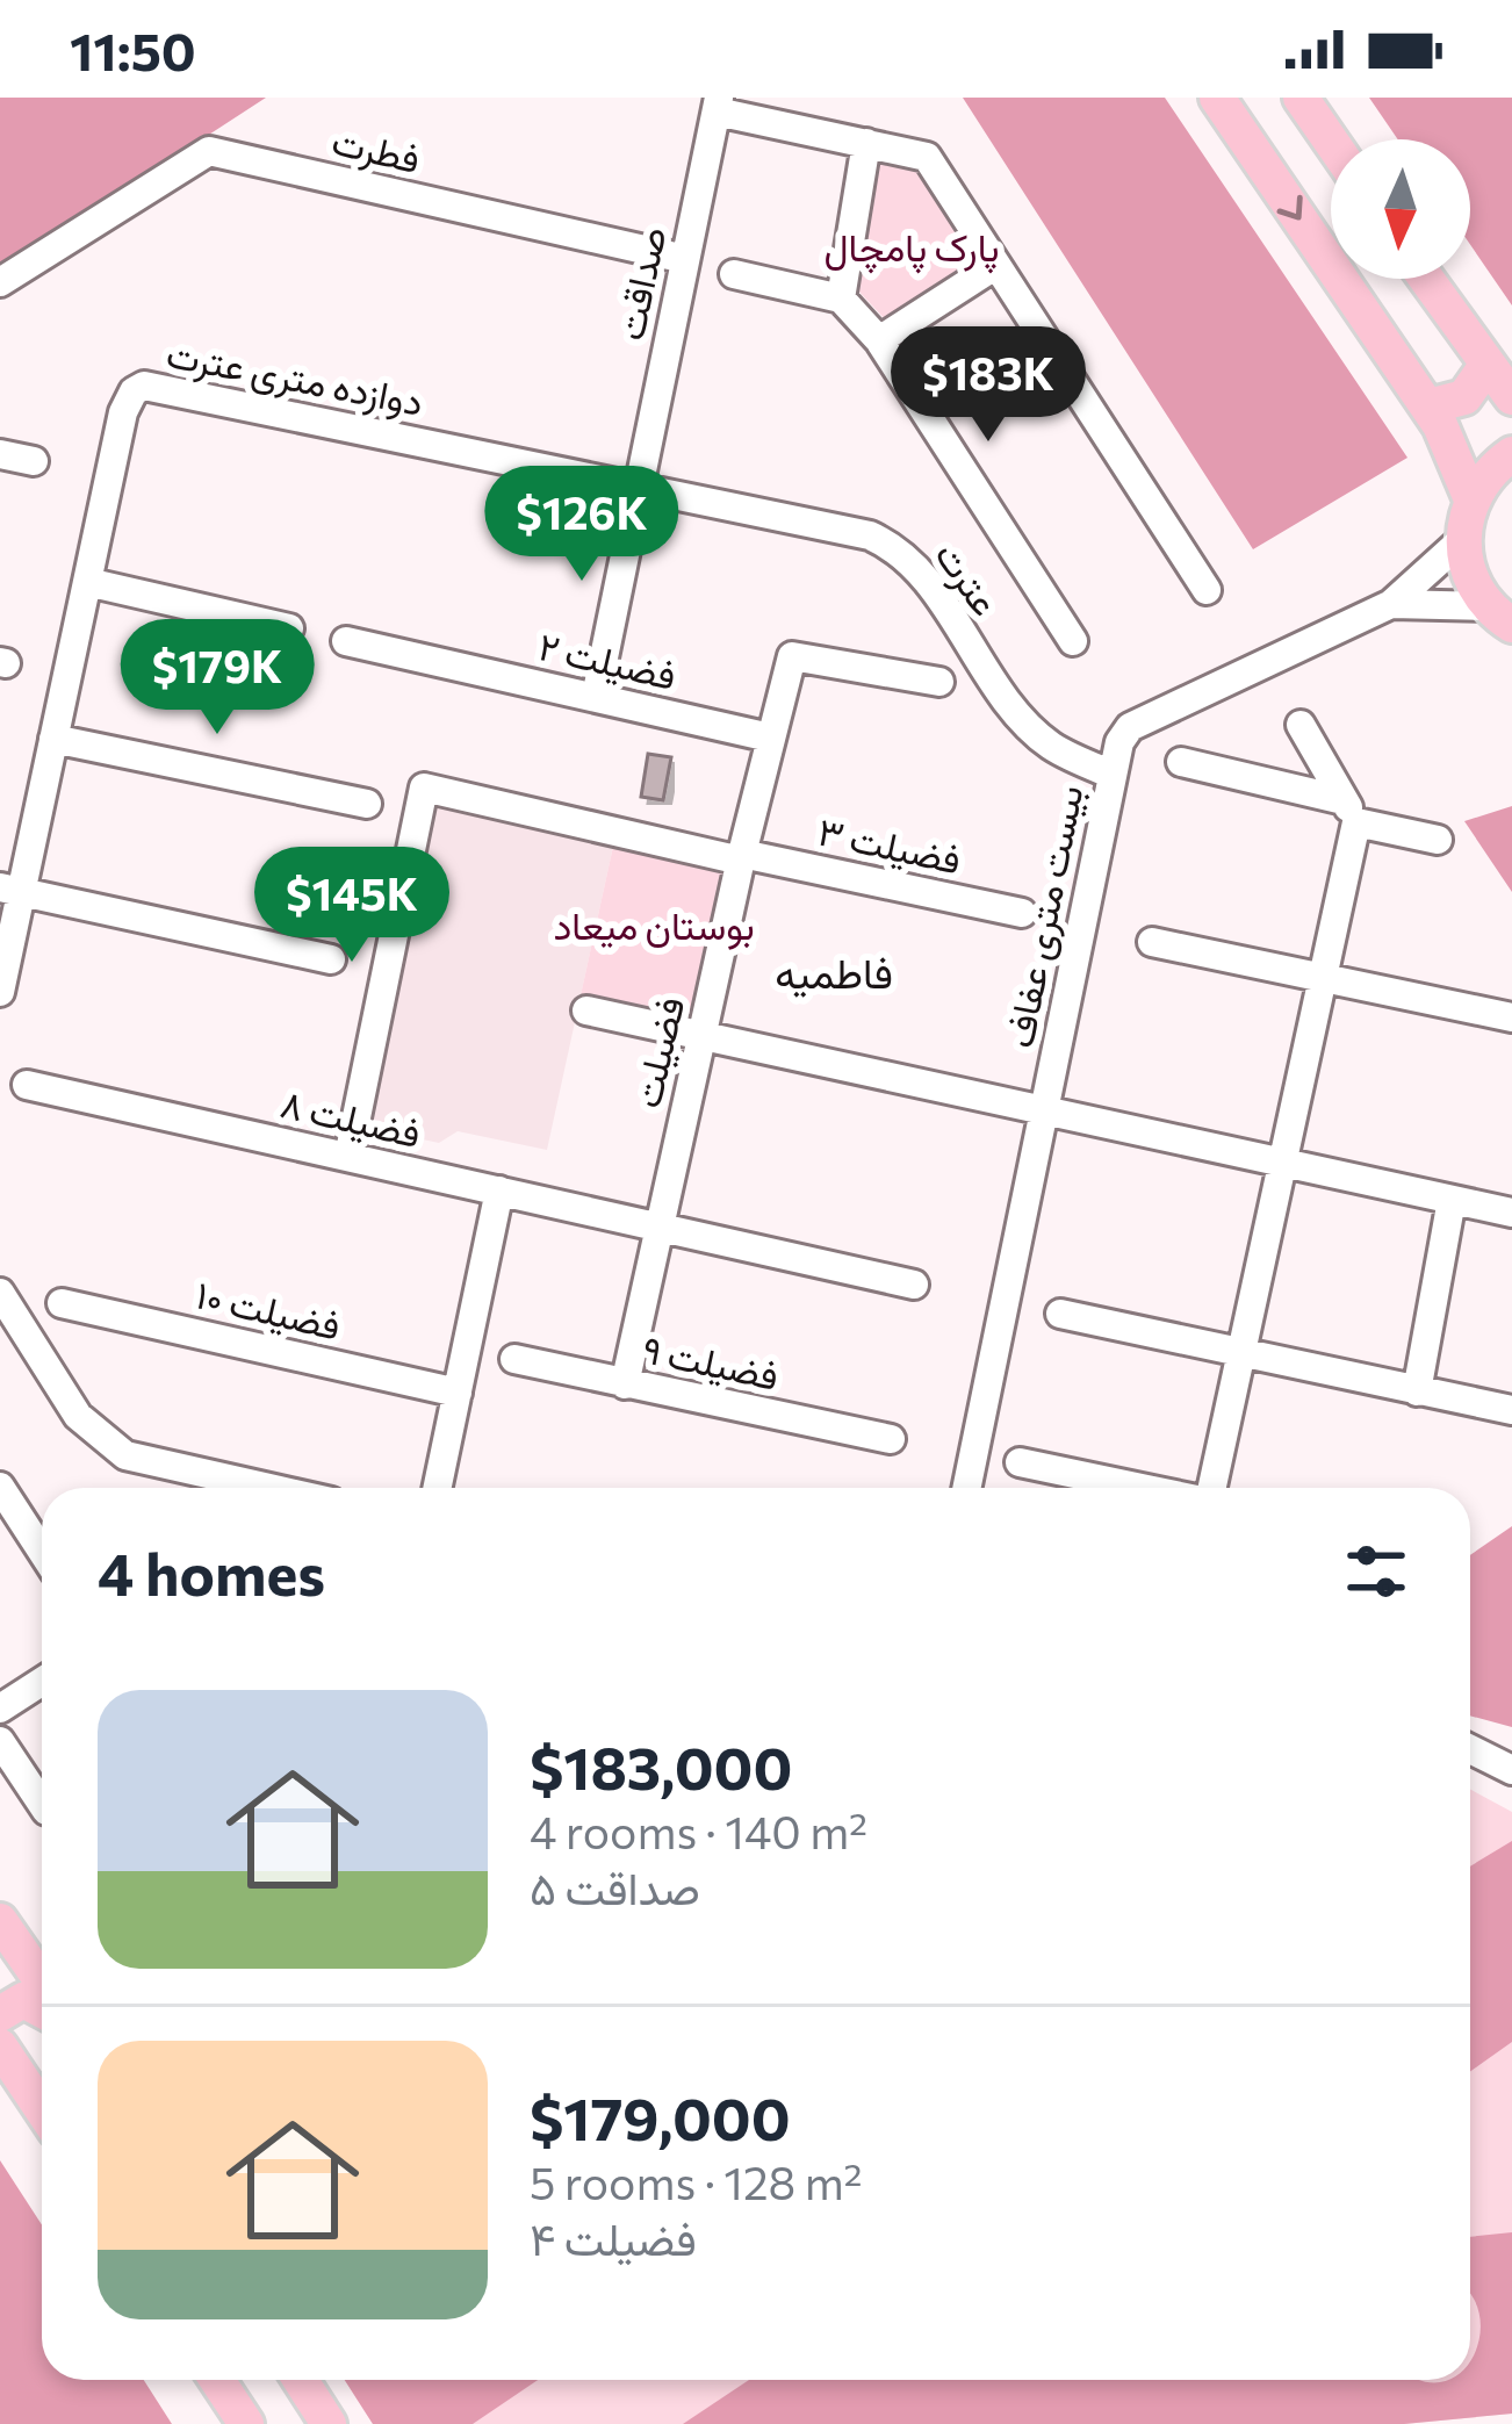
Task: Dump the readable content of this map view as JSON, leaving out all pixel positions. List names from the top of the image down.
{
  "streets": {
    "street": [
      "فطرت",
      "صداقت",
      "دوازده متری عترت",
      "عترت",
      "فضیلت ۲",
      "فضیلت ۳",
      "بیست متری عفاف",
      "فضیلت",
      "فضیلت ۸",
      "فضیلت ۱۰",
      "فضیلت ۹"
    ]
  },
  "crossings": [
    ["فطرت", "صداقت"],
    ["صداقت", "دوازده متری عترت"],
    ["صداقت", "عترت"],
    ["دوازده متری عترت", "عترت"],
    ["عترت", "بیست متری عفاف"],
    ["فضیلت ۲", "فضیلت"],
    ["فضیلت ۳", "فضیلت"],
    ["فضیلت ۳", "فضیلت ۸"],
    ["فضیلت", "فضیلت ۸"],
    ["فضیلت", "فضیلت ۹"]
  ],
  "districts": ["فاطمیه"],
  "parks": ["پارک پامچال", "بوستان میعاد"],
  "north": "bottom",
  "page": {
    "status": "11:50",
    "price": [
      "$183K",
      "$126K",
      "$179K",
      "$145K"
    ],
    "heading": "4 homes",
    "list": [
      {
        "name": "$183,000",
        "note": "4 rooms · 140 m² · صداقت ۵"
      },
      {
        "name": "$179,000",
        "note": "5 rooms · 128 m² · فضیلت ۴"
      }
    ]
  }
}
